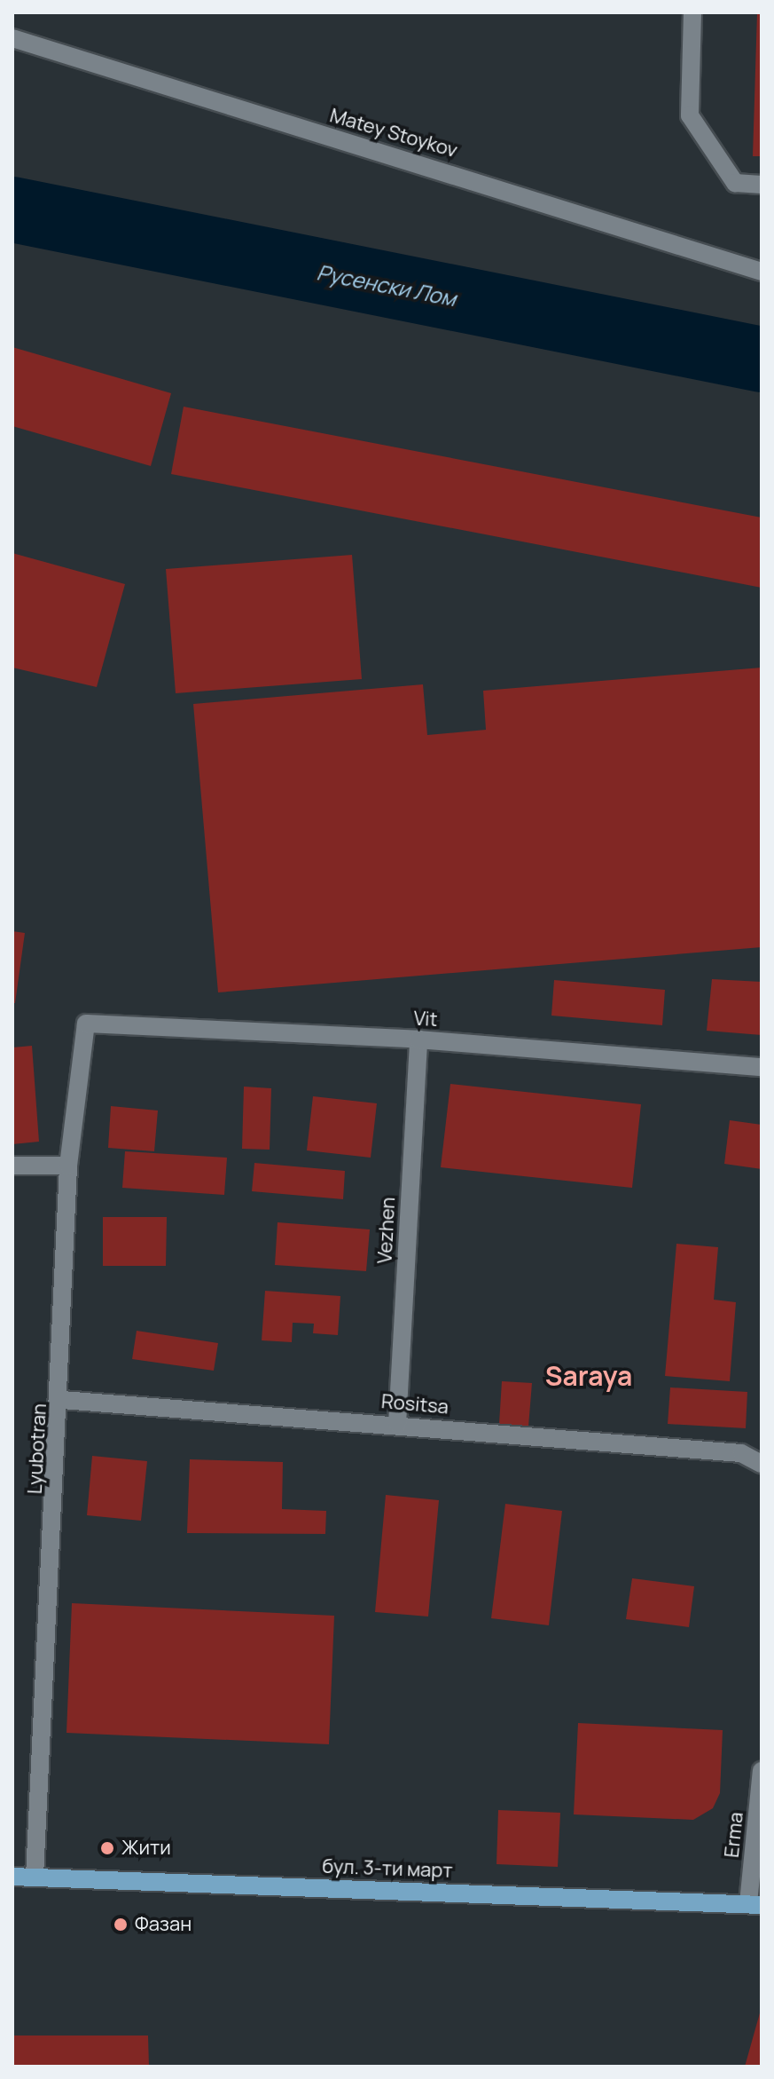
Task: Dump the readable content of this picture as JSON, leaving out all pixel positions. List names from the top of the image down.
{
  "streets": {
    "main road": ["бул. 3-ти март"],
    "street": [
      "Matey Stoykov",
      "Vit",
      "Vezhen",
      "Rositsa",
      "Lyubotran",
      "Erma"
    ]
  },
  "crossings": [
    ["Vit", "Vezhen"],
    ["Vit", "Lyubotran"],
    ["Vezhen", "Rositsa"],
    ["Rositsa", "Lyubotran"],
    ["Lyubotran", "бул. 3-ти март"],
    ["Erma", "бул. 3-ти март"]
  ],
  "districts": ["Saraya"],
  "water": ["Русенски Лом"],
  "places": ["Жити", "Фазан"]
}
